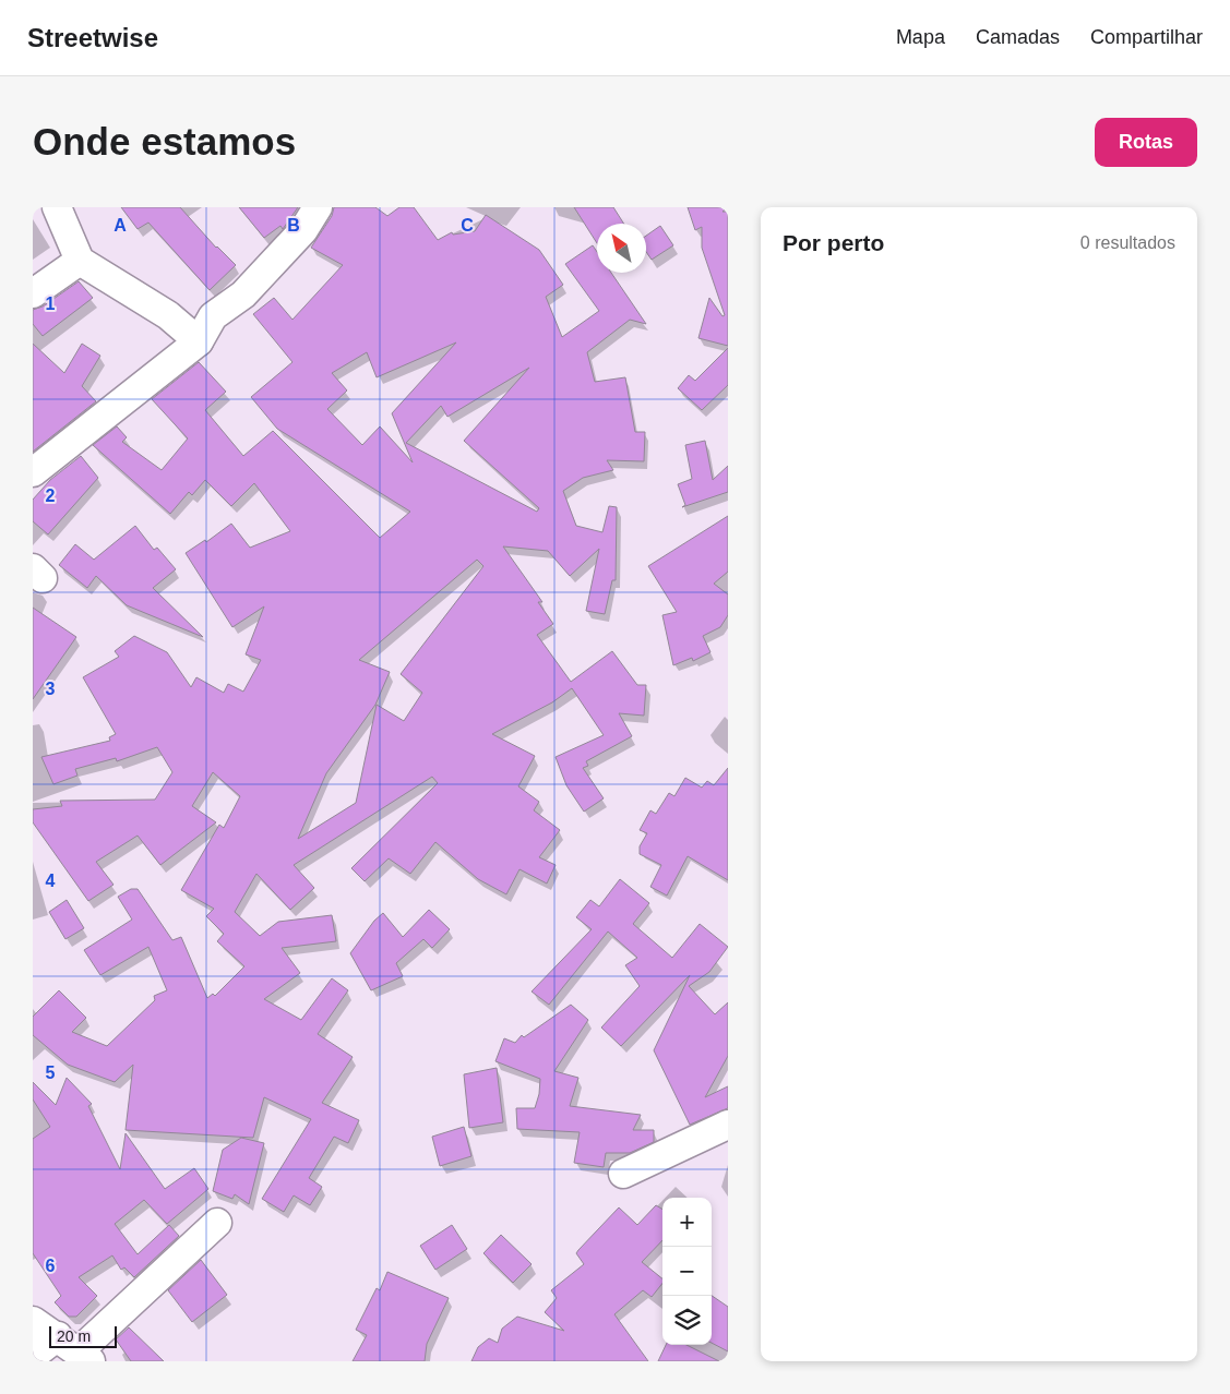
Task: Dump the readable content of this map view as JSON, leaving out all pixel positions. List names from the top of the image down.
{
  "scale_bar": "20 m",
  "north": "top left",
  "page": {
    "header": "Streetwise",
    "nav": ["Mapa", "Camadas", "Compartilhar"],
    "buttons": "Rotas",
    "title": "Onde estamos",
    "heading": ["Por perto", "0 resultados"],
    "map_buttons": ["+", "−"],
    "scale": "20 m"
  },
  "grid": {
    "columns": ["A", "B", "C"],
    "rows": [
      "1",
      "2",
      "3",
      "4",
      "5",
      "6"
    ]
  }
}
